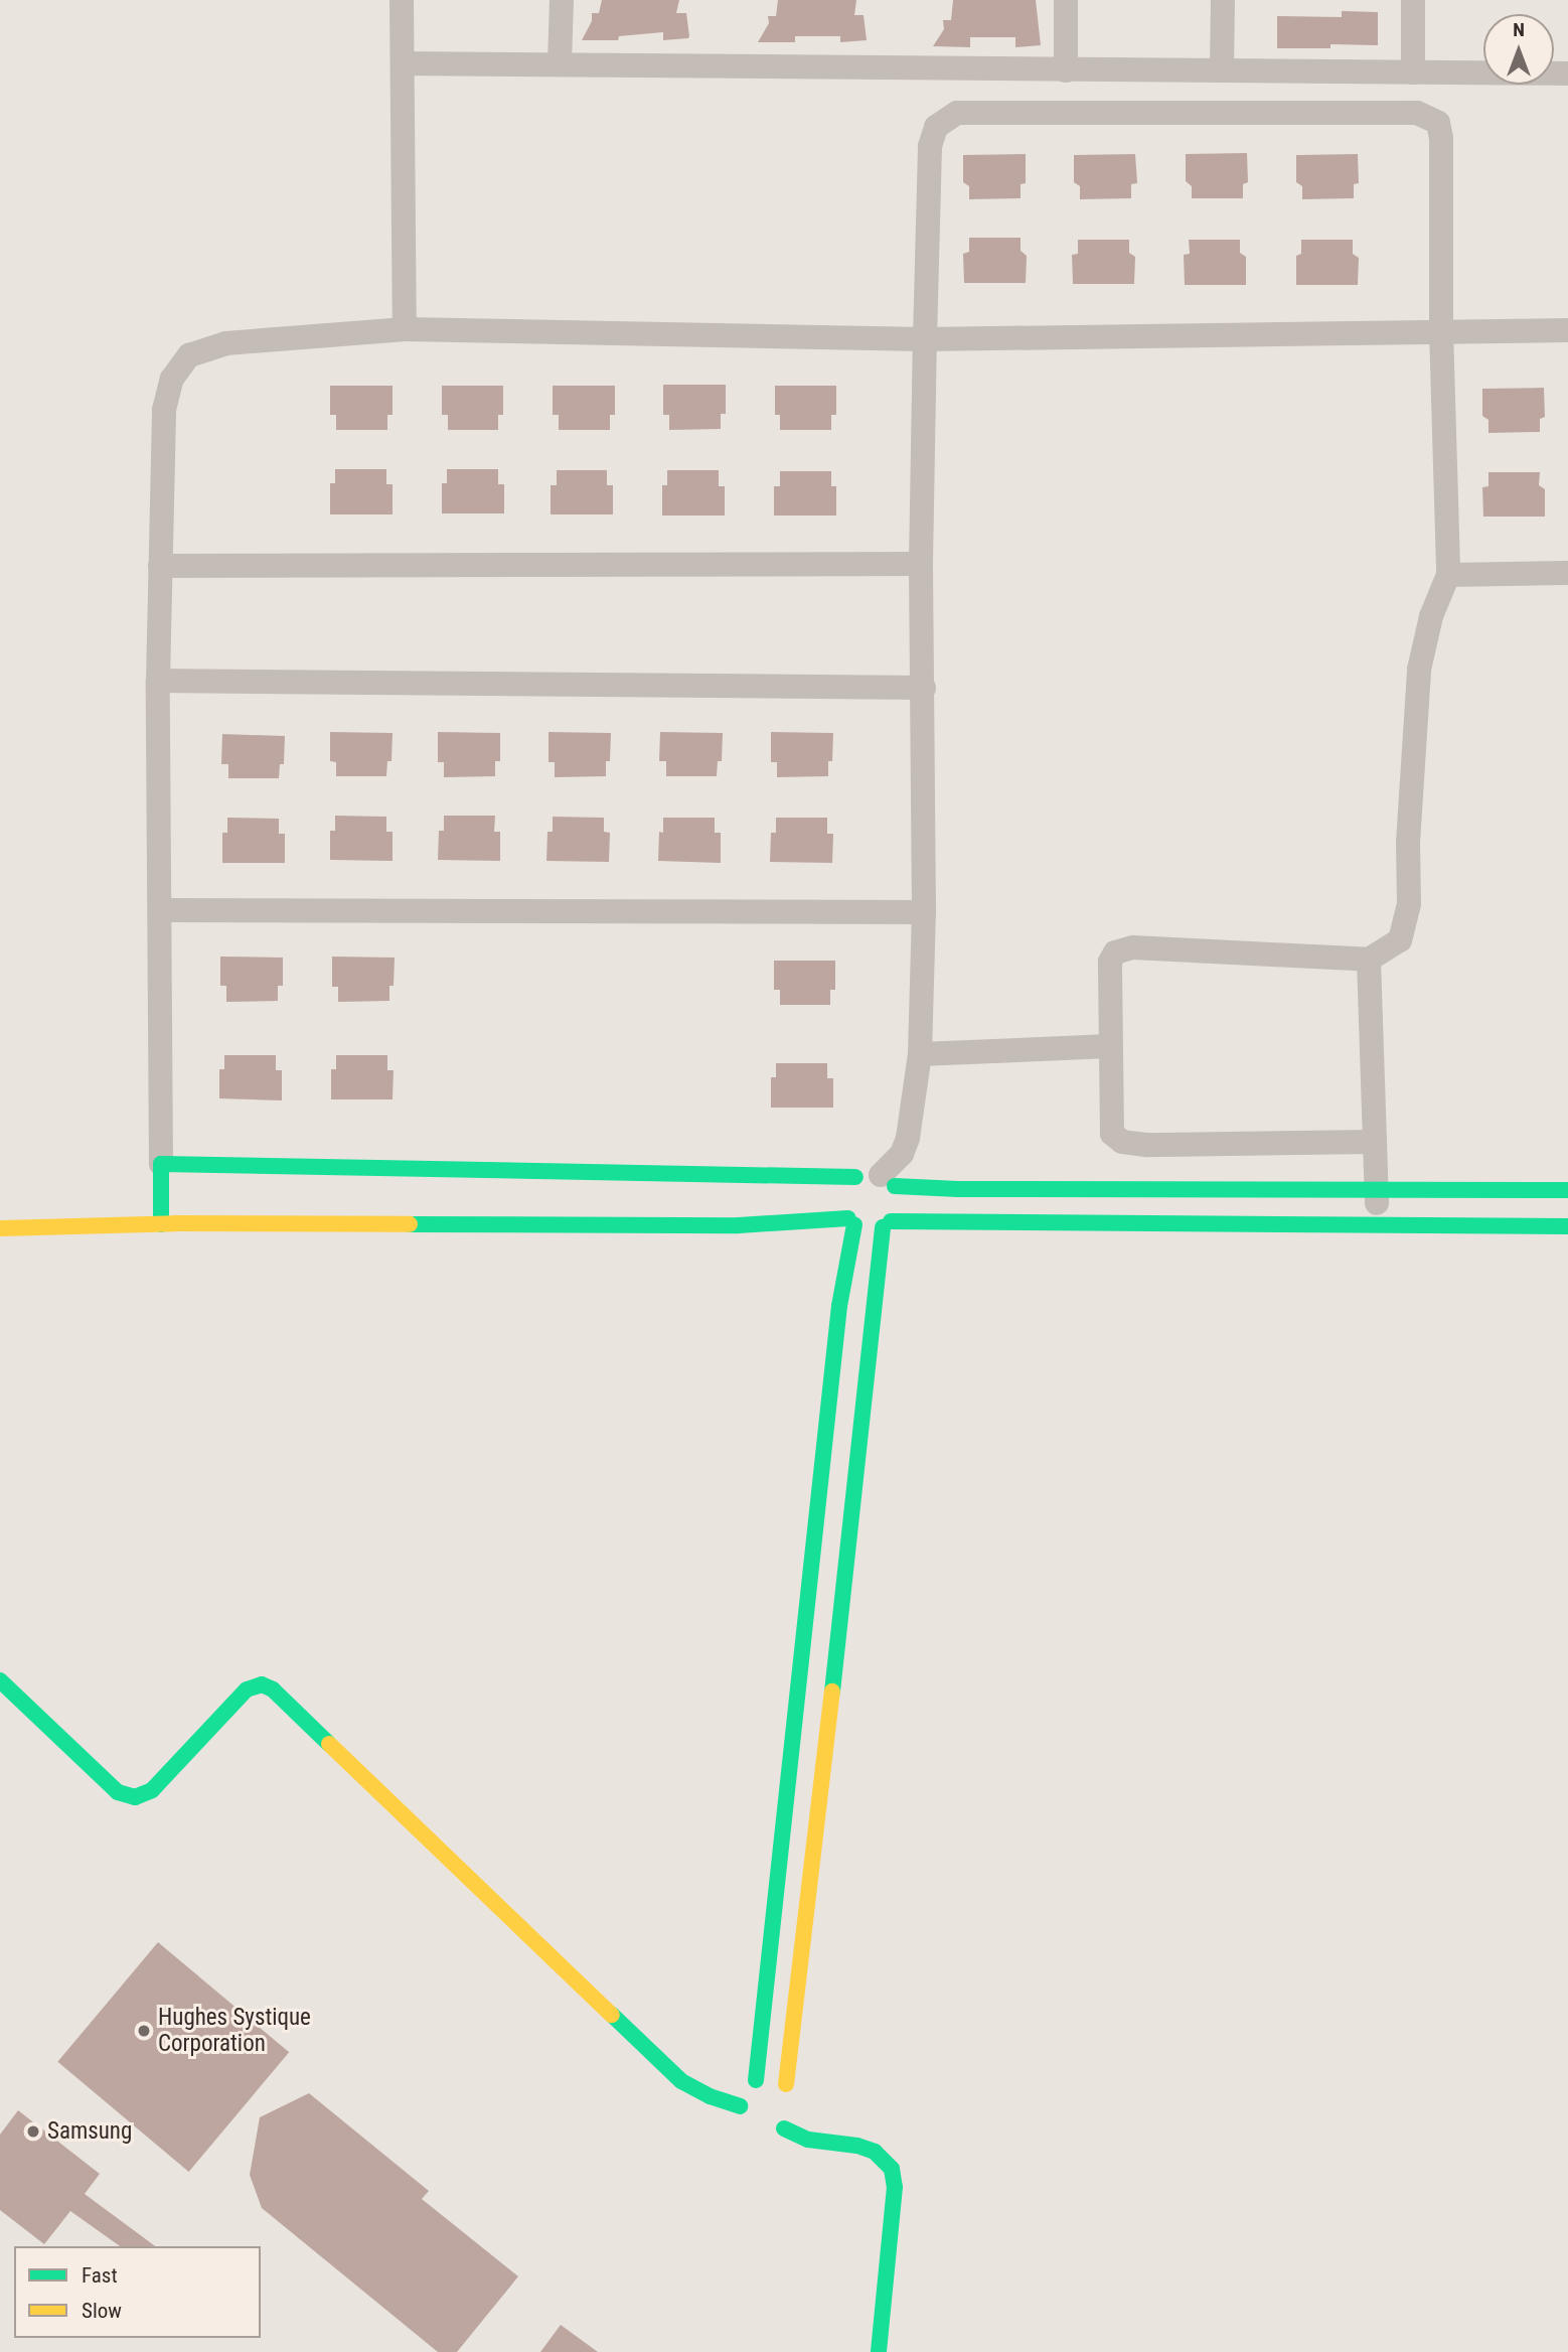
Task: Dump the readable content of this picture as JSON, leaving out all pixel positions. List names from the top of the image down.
{
  "places": ["Hughes Systique Corporation", "Samsung"],
  "legend": ["Fast", "Slow"],
  "north": "top"
}
